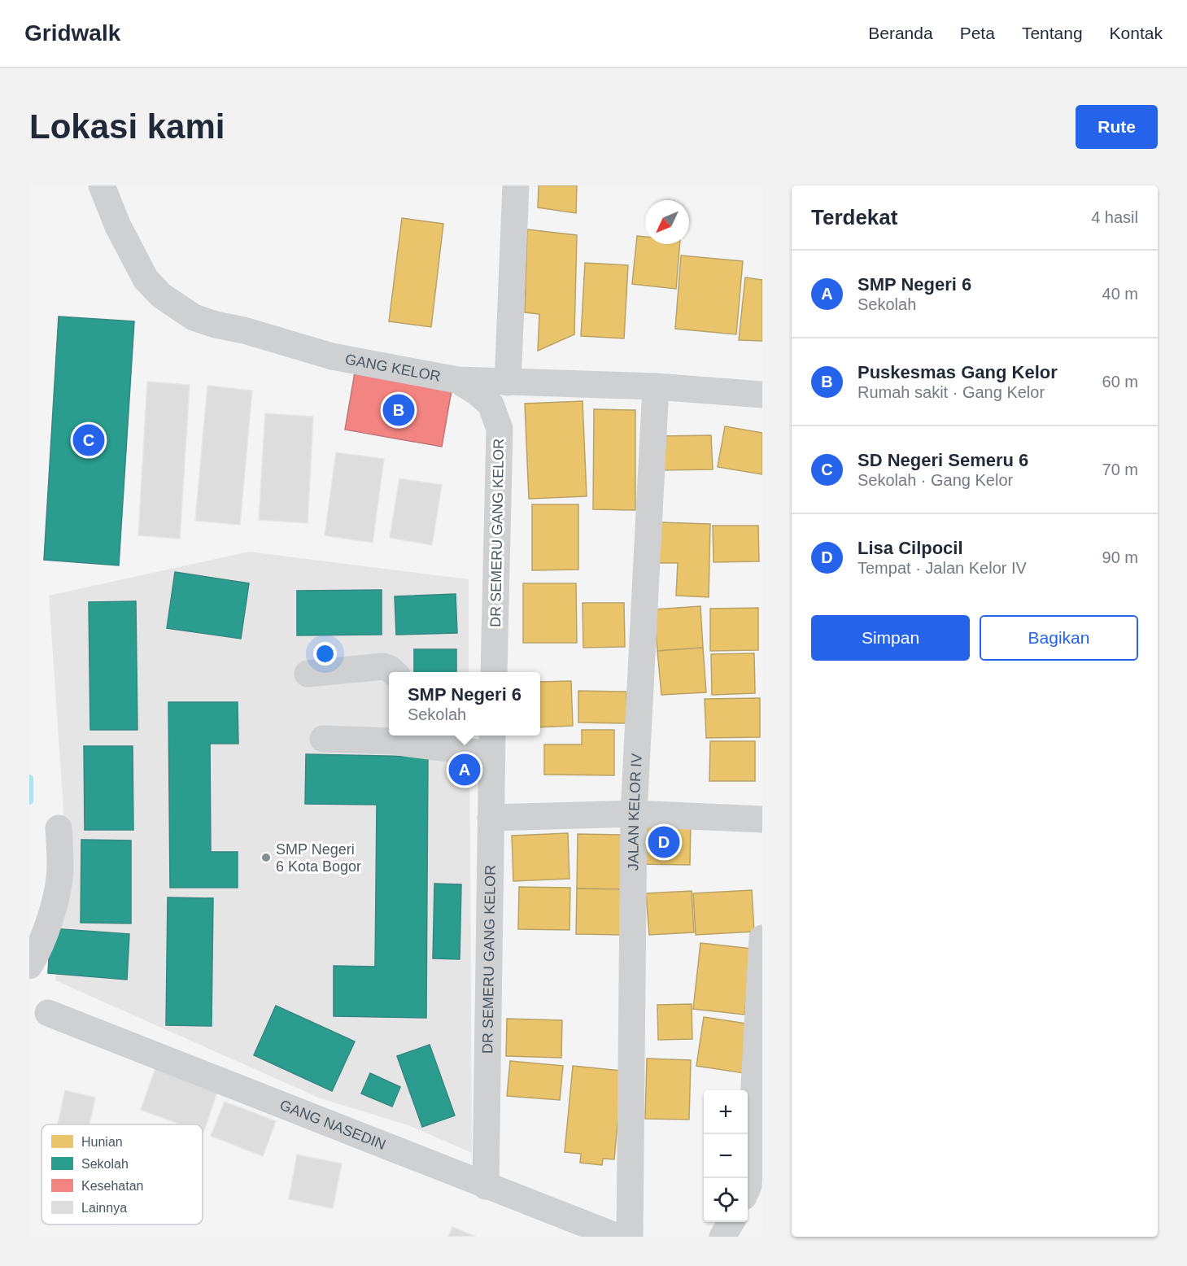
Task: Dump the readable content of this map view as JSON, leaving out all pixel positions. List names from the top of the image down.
{
  "streets": {
    "street": [
      "GANG KELOR",
      "DR SEMERU GANG KELOR",
      "JALAN KELOR IV",
      "GANG NASEDIN"
    ]
  },
  "crossings": [
    ["GANG KELOR", "DR SEMERU GANG KELOR"],
    ["GANG KELOR", "JALAN KELOR IV"],
    ["DR SEMERU GANG KELOR", "GANG NASEDIN"]
  ],
  "places": ["SMP Negeri 6 Kota Bogor"],
  "legend": [
    "Hunian",
    "Sekolah",
    "Kesehatan",
    "Lainnya"
  ],
  "north": "bottom left",
  "page": {
    "header": "Gridwalk",
    "nav": [
      "Beranda",
      "Peta",
      "Tentang",
      "Kontak"
    ],
    "buttons": [
      "Rute",
      ["Simpan", "Bagikan"]
    ],
    "title": "Lokasi kami",
    "heading": ["Terdekat", "4 hasil"],
    "list": [
      {
        "mark": "A",
        "name": "SMP Negeri 6",
        "note": "Sekolah",
        "value": "40 m"
      },
      {
        "mark": "B",
        "name": "Puskesmas Gang Kelor",
        "note": "Rumah sakit · Gang Kelor",
        "value": "60 m"
      },
      {
        "mark": "C",
        "name": "SD Negeri Semeru 6",
        "note": "Sekolah · Gang Kelor",
        "value": "70 m"
      },
      {
        "mark": "D",
        "name": "Lisa Cilpocil",
        "note": "Tempat · Jalan Kelor IV",
        "value": "90 m"
      }
    ],
    "pins": [
      "B",
      "C",
      "A",
      "D"
    ],
    "popup": ["SMP Negeri 6", "Sekolah"],
    "map_buttons": ["+", "−"]
  }
}
